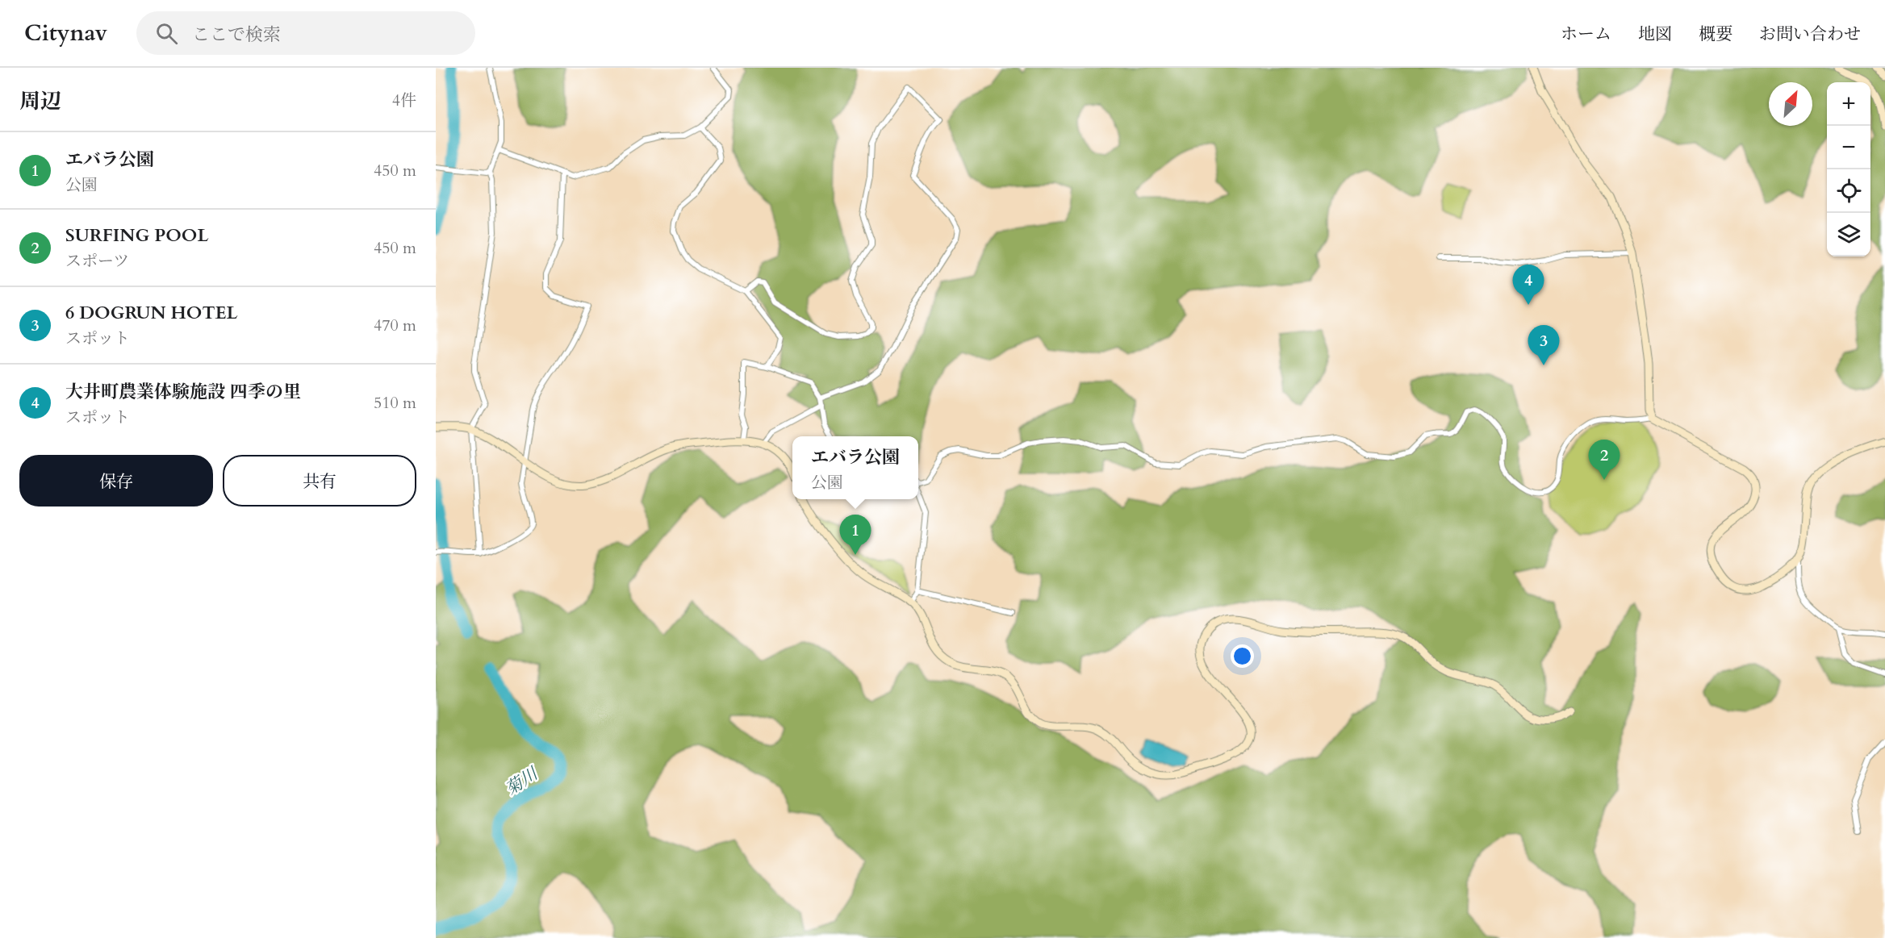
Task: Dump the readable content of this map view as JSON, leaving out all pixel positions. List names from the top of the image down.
{
  "water": ["菊川"],
  "north": "top right",
  "page": {
    "header": "Citynav",
    "search": "ここで検索",
    "nav": [
      "ホーム",
      "地図",
      "概要",
      "お問い合わせ"
    ],
    "heading": ["周辺", "4件"],
    "map_buttons": ["+", "−"],
    "list": [
      {
        "mark": "1",
        "name": "エバラ公園",
        "note": "公園",
        "value": "450 m"
      },
      {
        "mark": "2",
        "name": "SURFING POOL",
        "note": "スポーツ",
        "value": "450 m"
      },
      {
        "mark": "3",
        "name": "6 DOGRUN HOTEL",
        "note": "スポット",
        "value": "470 m"
      },
      {
        "mark": "4",
        "name": "大井町農業体験施設 四季の里",
        "note": "スポット",
        "value": "510 m"
      }
    ],
    "pins": [
      "4",
      "3",
      "2",
      "1"
    ],
    "popup": ["エバラ公園", "公園"],
    "buttons": ["保存", "共有"]
  }
}
